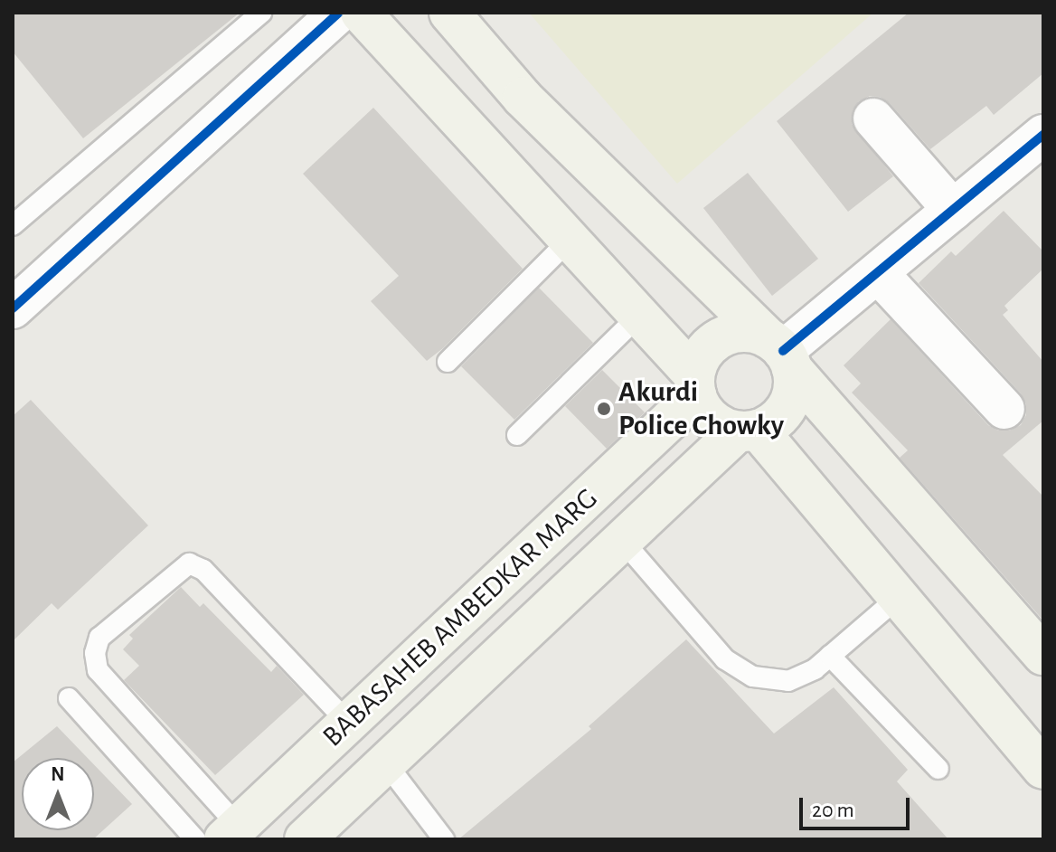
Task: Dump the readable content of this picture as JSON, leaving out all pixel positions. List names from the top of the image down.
{
  "streets": {
    "main road": ["BABASAHEB AMBEDKAR MARG"]
  },
  "places": ["Akurdi Police Chowky"],
  "scale_bar": "20 m",
  "north": "top"
}
